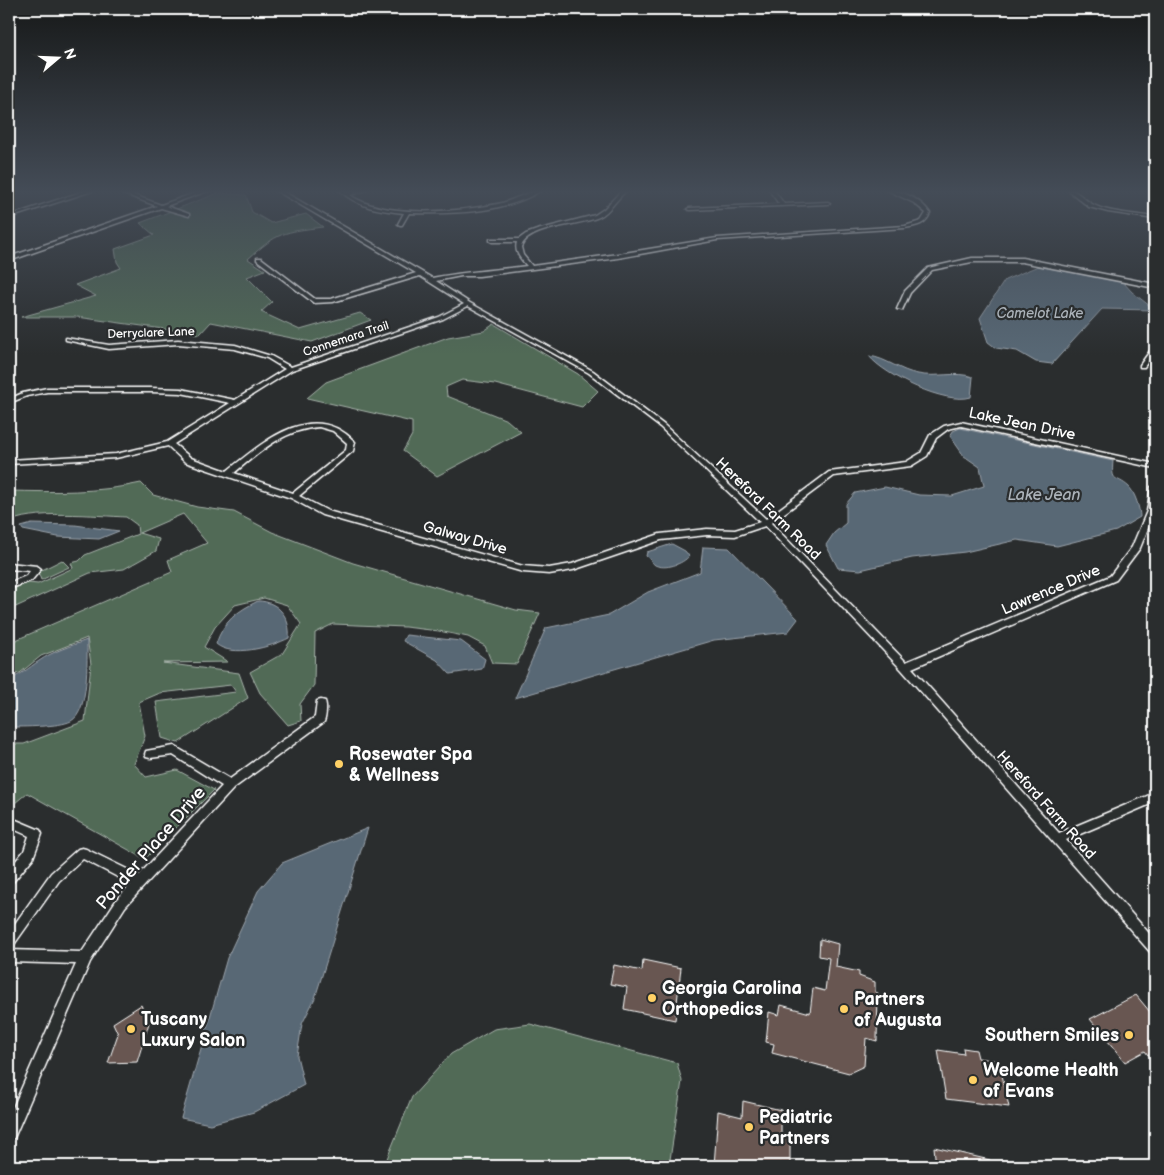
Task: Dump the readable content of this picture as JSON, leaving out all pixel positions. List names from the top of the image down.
{
  "streets": {
    "street": [
      "Derryclare Lane",
      "Connemara Trail",
      "Lake Jean Drive",
      "Hereford Farm Road",
      "Galway Drive",
      "Lawrence Drive",
      "Ponder Place Drive"
    ]
  },
  "crossings": [
    ["Derryclare Lane", "Connemara Trail"],
    ["Connemara Trail", "Hereford Farm Road"],
    ["Connemara Trail", "Galway Drive"],
    ["Lake Jean Drive", "Hereford Farm Road"],
    ["Lake Jean Drive", "Galway Drive"],
    ["Hereford Farm Road", "Galway Drive"],
    ["Hereford Farm Road", "Lawrence Drive"]
  ],
  "water": ["Camelot Lake", "Lake Jean"],
  "places": [
    "Rosewater Spa & Wellness",
    "Georgia Carolina Orthopedics",
    "Partners of Augusta",
    "Tuscany Luxury Salon",
    "Southern Smiles",
    "Welcome Health of Evans",
    "Pediatric Partners"
  ],
  "north": "right"
}
